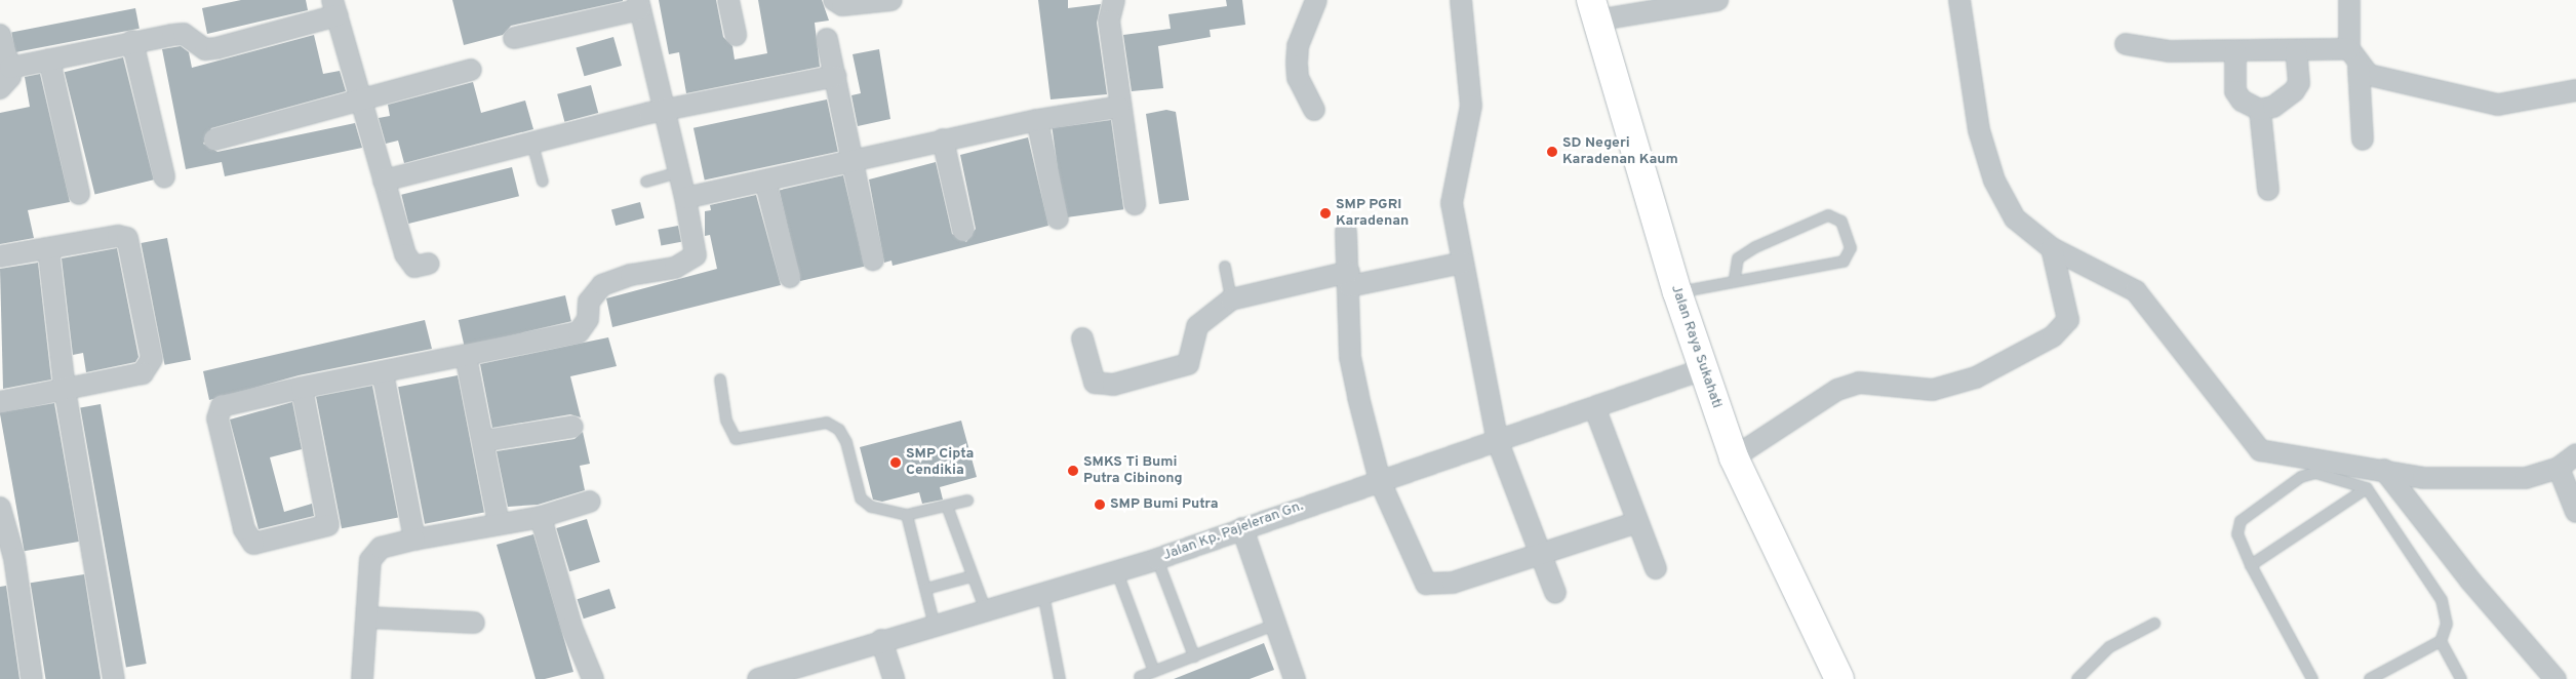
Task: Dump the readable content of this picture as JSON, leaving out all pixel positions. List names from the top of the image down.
{
  "streets": {
    "main road": ["Jalan Raya Sukahati"],
    "street": ["Jalan Kp. Pajeleran Gn."]
  },
  "crossings": [
    ["Jalan Raya Sukahati", "Jalan Kp. Pajeleran Gn."]
  ],
  "places": [
    "SD Negeri Karadenan Kaum",
    "SMP PGRI Karadenan",
    "SMP Cipta Cendikia",
    "SMKS Ti Bumi Putra Cibinong",
    "SMP Bumi Putra"
  ]
}
